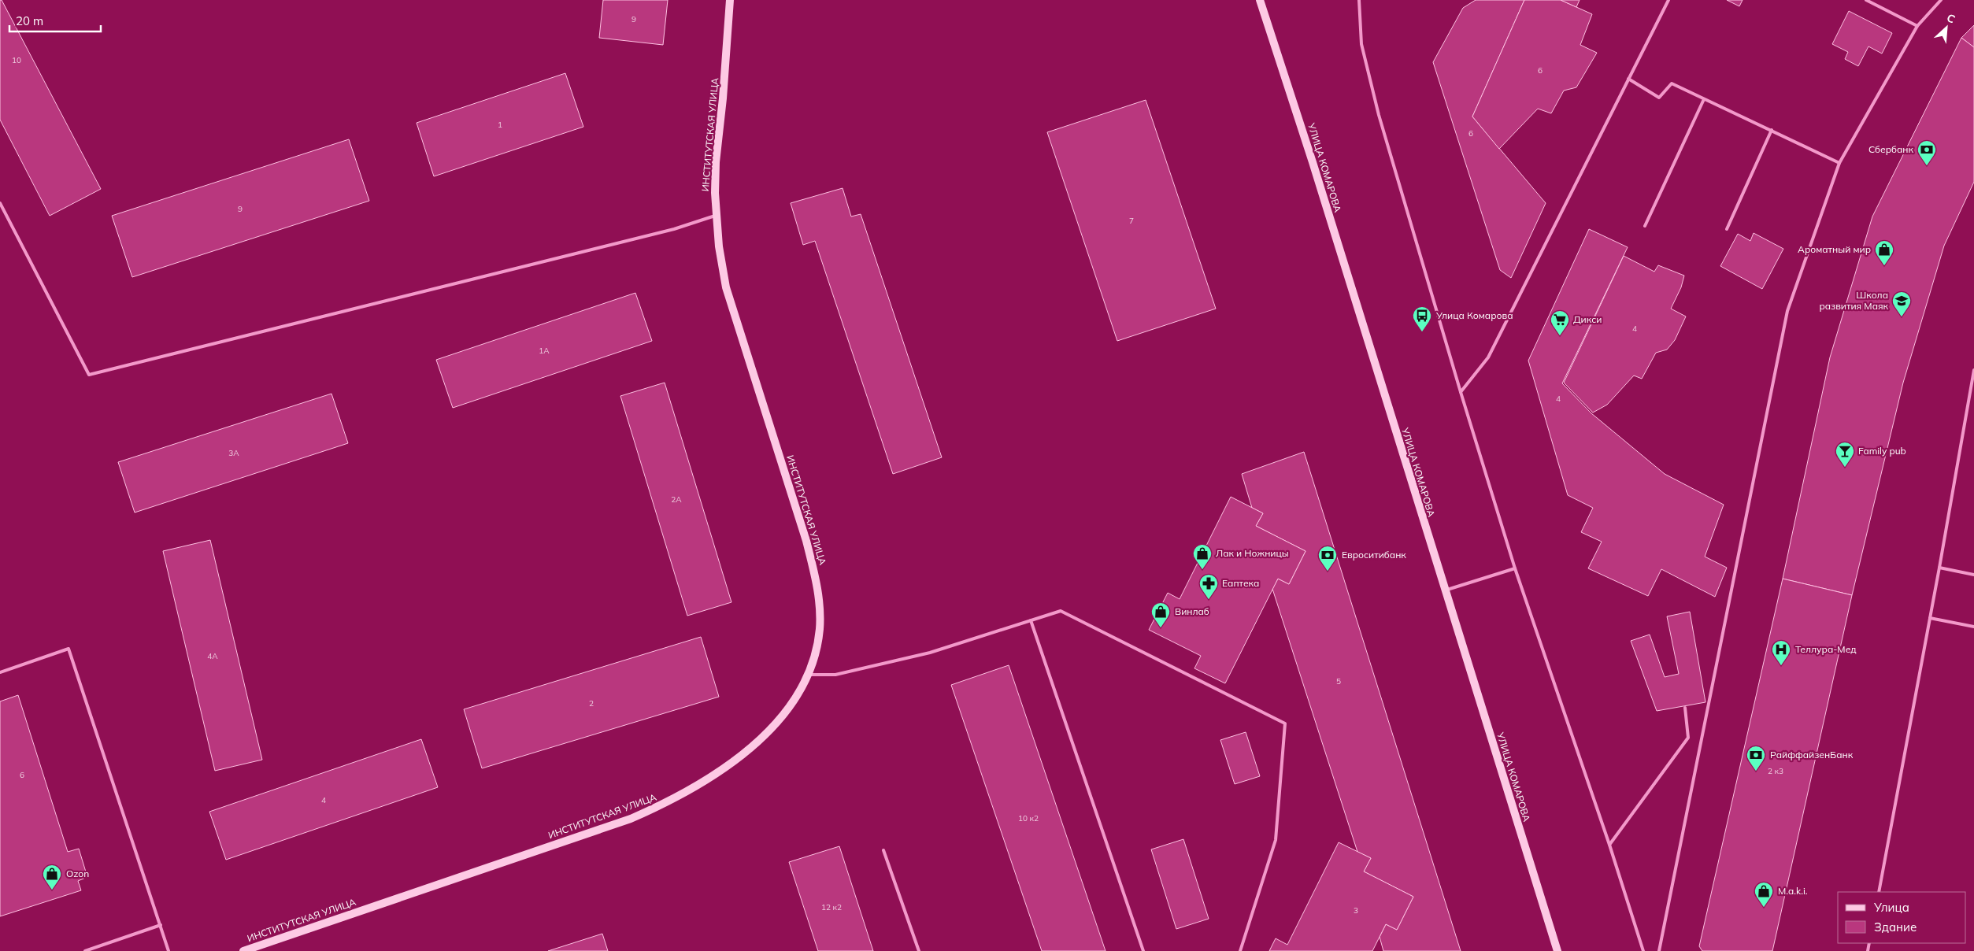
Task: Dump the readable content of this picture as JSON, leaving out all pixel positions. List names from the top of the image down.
{
  "streets": {
    "street": ["ИНСТИТУТСКАЯ УЛИЦА", "УЛИЦА КОМАРОВА"]
  },
  "places": {
    "bank": ["Сбербанк", "Евроситибанк", "РайффайзенБанк"],
    "shop": [
      "Ароматный мир",
      "Лак и Ножницы",
      "Винлаб",
      "Ozon",
      "M.a.k.i."
    ],
    "school or university": ["Школа развития Маяк"],
    "bus stop": ["Улица Комарова"],
    "supermarket": ["Дикси"],
    "bar": ["Family pub"],
    "pharmacy": ["Еаптека"],
    "hospital": ["Теллура-Мед"]
  },
  "house_numbers": [
    "9",
    "10",
    "6",
    "1",
    "6",
    "9",
    "7",
    "4",
    "1А",
    "4",
    "3А",
    "2А",
    "4А",
    "5",
    "2",
    "2 к3",
    "6",
    "4",
    "10 к2",
    "12 к2",
    "3"
  ],
  "legend": ["Улица", "Здание"],
  "scale_bar": "20 m",
  "north": "top right"
}
